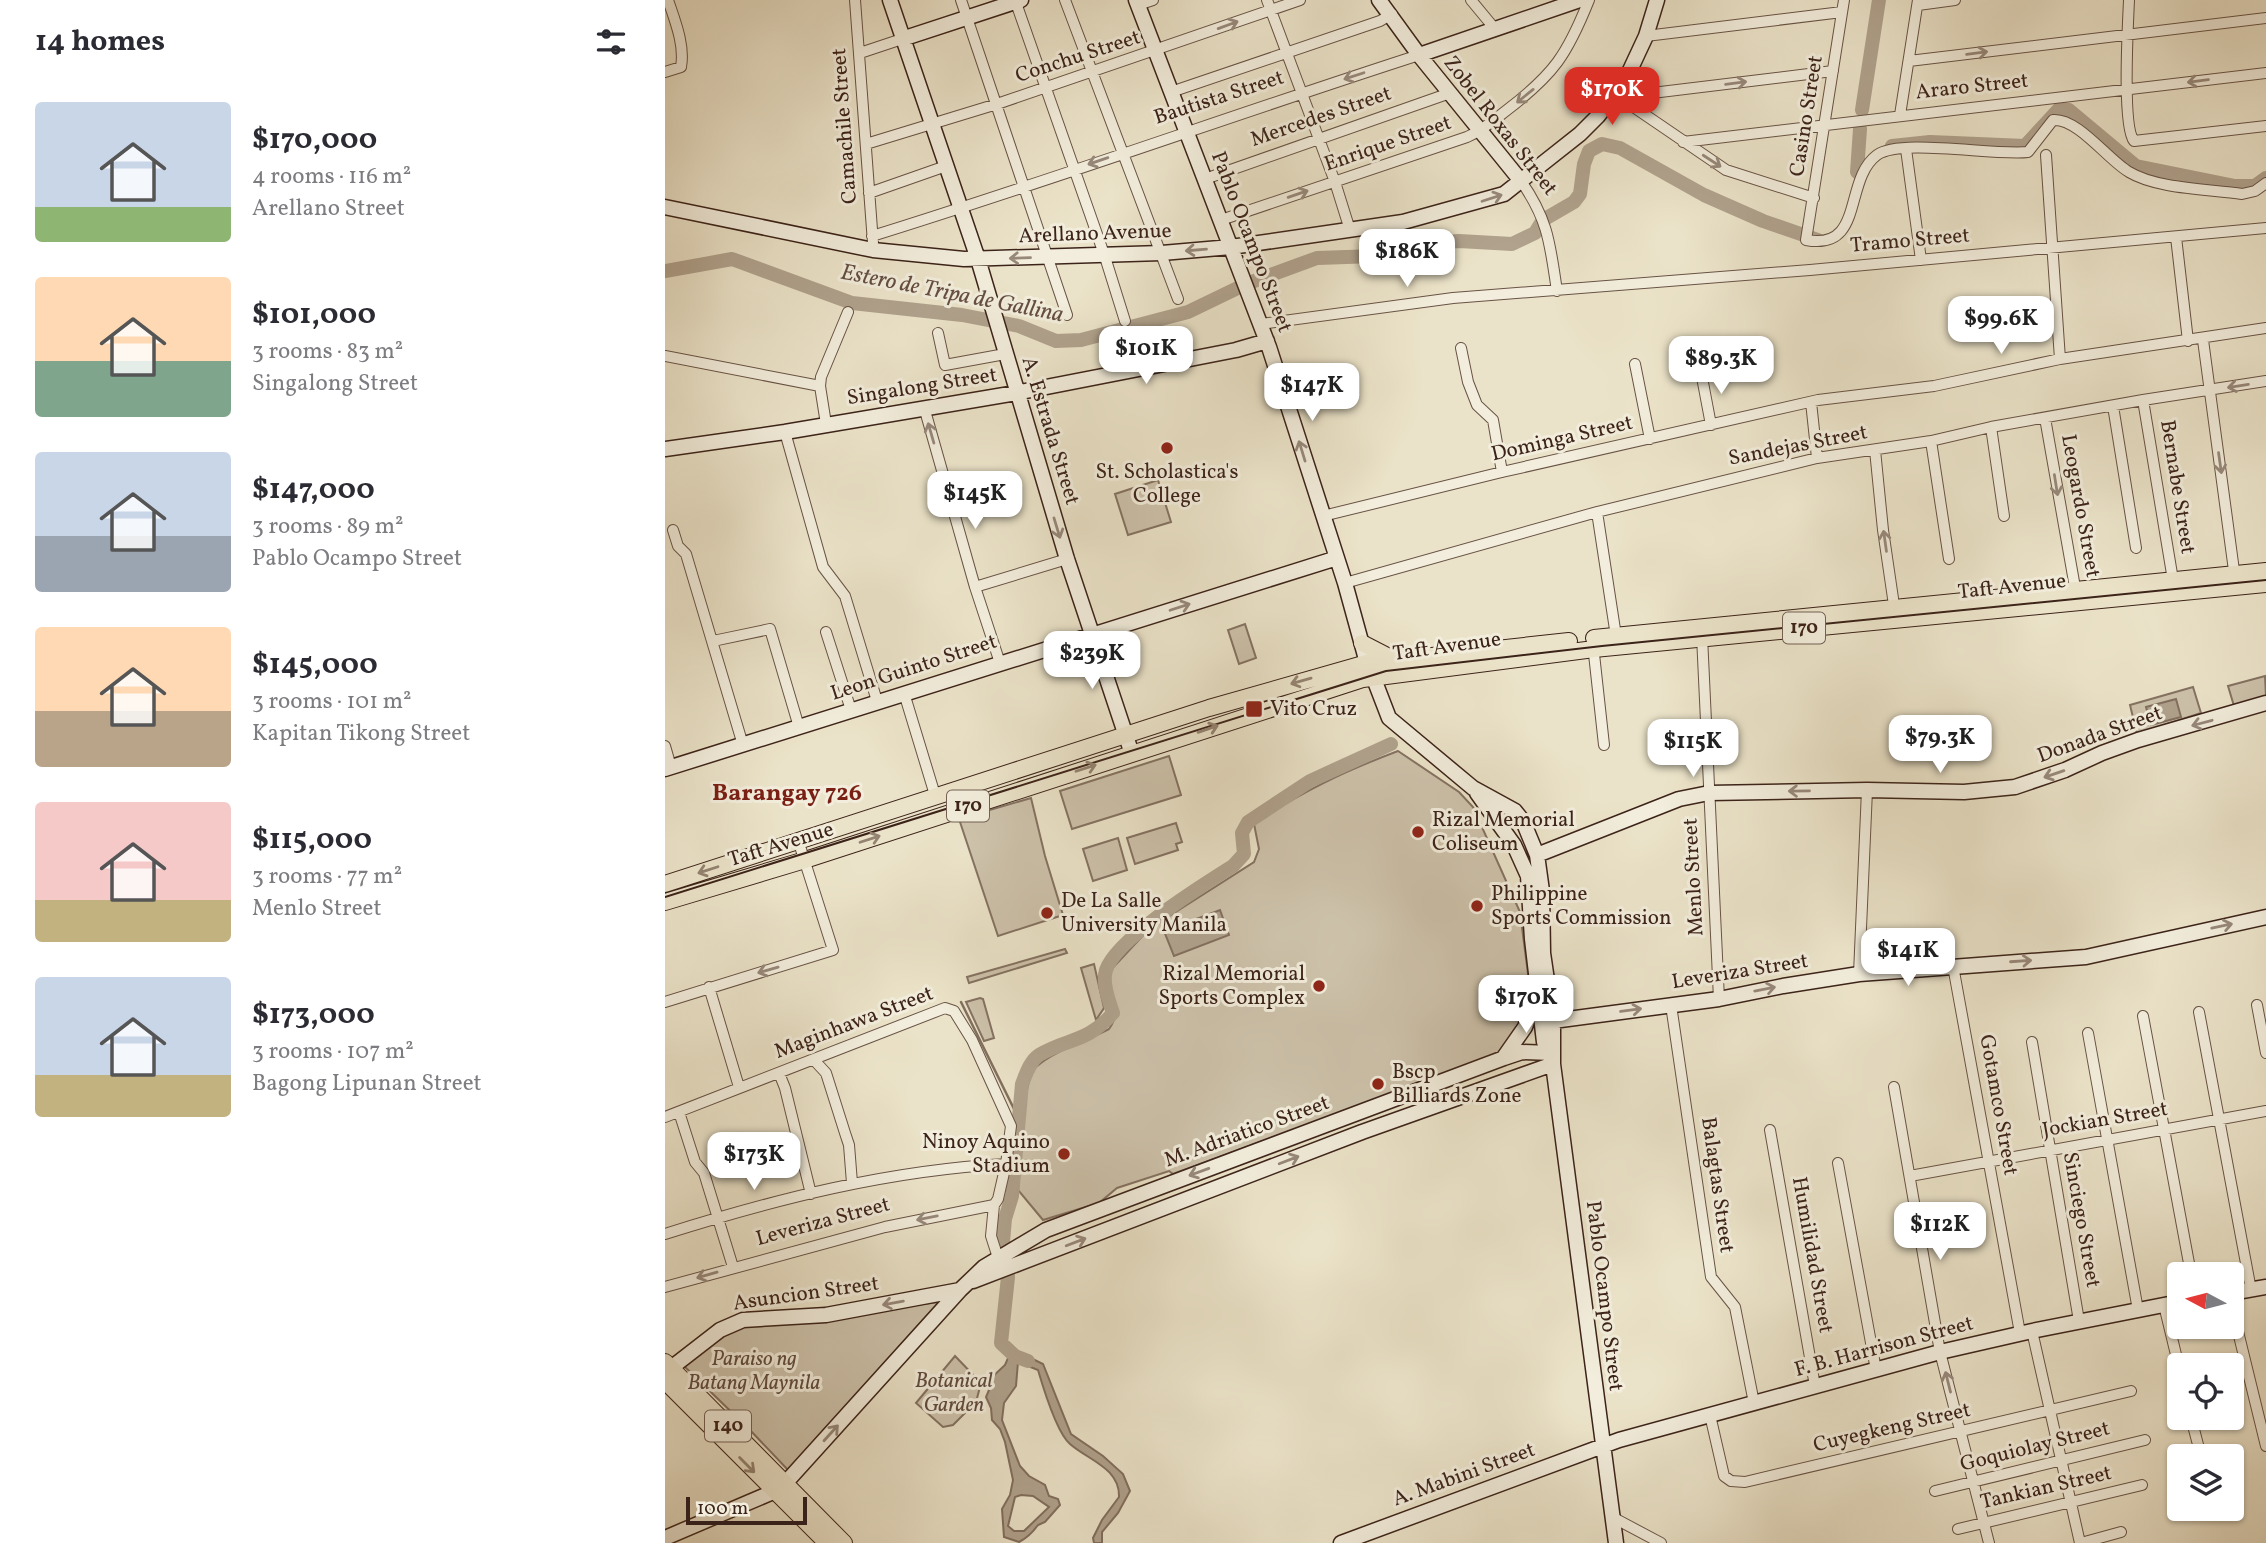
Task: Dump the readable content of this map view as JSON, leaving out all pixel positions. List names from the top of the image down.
{
  "streets": {
    "main road": ["Taft Avenue", "170", "140"],
    "street": [
      "Conchu Street",
      "Araro Street",
      "Bautista Street",
      "Casino Street",
      "Mercedes Street",
      "Camachile Street",
      "Zobel Roxas Street",
      "Enrique Street",
      "Arellano Avenue",
      "Tramo Street",
      "Pablo Ocampo Street",
      "Singalong Street",
      "A. Estrada Street",
      "Dominga Street",
      "Sandejas Street",
      "Bernabe Street",
      "Leogardo Street",
      "Leon Guinto Street",
      "Donada Street",
      "Menlo Street",
      "Leveriza Street",
      "Maginhawa Street",
      "Gotamco Street",
      "Jockian Street",
      "M. Adriatico Street",
      "Balagtas Street",
      "Sinciego Street",
      "Humilidad Street",
      "Asuncion Street",
      "F. B. Harrison Street",
      "Cuyegkeng Street",
      "Goquiolay Street",
      "A. Mabini Street",
      "Tankian Street"
    ]
  },
  "crossings": [
    ["Conchu Street", "Camachile Street"],
    ["Conchu Street", "Pablo Ocampo Street"],
    ["Conchu Street", "A. Estrada Street"],
    ["Araro Street", "Casino Street"],
    ["Bautista Street", "Camachile Street"],
    ["Bautista Street", "Zobel Roxas Street"],
    ["Bautista Street", "Arellano Avenue"],
    ["Bautista Street", "Pablo Ocampo Street"],
    ["Bautista Street", "A. Estrada Street"],
    ["Mercedes Street", "Zobel Roxas Street"],
    ["Mercedes Street", "Pablo Ocampo Street"],
    ["Camachile Street", "Arellano Avenue"],
    ["Zobel Roxas Street", "Enrique Street"],
    ["Zobel Roxas Street", "Arellano Avenue"],
    ["Zobel Roxas Street", "Tramo Street"],
    ["Enrique Street", "Pablo Ocampo Street"],
    ["Arellano Avenue", "Pablo Ocampo Street"],
    ["Arellano Avenue", "A. Estrada Street"],
    ["Tramo Street", "Pablo Ocampo Street"],
    ["Pablo Ocampo Street", "Singalong Street"],
    ["Pablo Ocampo Street", "Dominga Street"],
    ["Pablo Ocampo Street", "Sandejas Street"],
    ["Pablo Ocampo Street", "Taft Avenue"],
    ["Pablo Ocampo Street", "Leon Guinto Street"],
    ["Pablo Ocampo Street", "Donada Street"],
    ["Pablo Ocampo Street", "Leveriza Street"],
    ["Pablo Ocampo Street", "M. Adriatico Street"],
    ["Pablo Ocampo Street", "F. B. Harrison Street"],
    ["Pablo Ocampo Street", "A. Mabini Street"],
    ["Singalong Street", "A. Estrada Street"],
    ["A. Estrada Street", "Taft Avenue"],
    ["A. Estrada Street", "Leon Guinto Street"],
    ["Sandejas Street", "Bernabe Street"],
    ["Sandejas Street", "Leogardo Street"],
    ["Bernabe Street", "Taft Avenue"],
    ["Leogardo Street", "Taft Avenue"],
    ["Taft Avenue", "Menlo Street"],
    ["Donada Street", "Menlo Street"],
    ["Menlo Street", "Leveriza Street"],
    ["Leveriza Street", "Maginhawa Street"],
    ["Leveriza Street", "Gotamco Street"],
    ["Leveriza Street", "Balagtas Street"],
    ["Maginhawa Street", "M. Adriatico Street"],
    ["Gotamco Street", "Jockian Street"],
    ["Gotamco Street", "F. B. Harrison Street"],
    ["Gotamco Street", "Cuyegkeng Street"],
    ["Gotamco Street", "Goquiolay Street"],
    ["Gotamco Street", "Tankian Street"],
    ["Jockian Street", "Sinciego Street"],
    ["M. Adriatico Street", "Asuncion Street"],
    ["M. Adriatico Street", "140"],
    ["Balagtas Street", "F. B. Harrison Street"],
    ["Sinciego Street", "F. B. Harrison Street"],
    ["Humilidad Street", "F. B. Harrison Street"],
    ["Asuncion Street", "140"],
    ["F. B. Harrison Street", "Cuyegkeng Street"],
    ["F. B. Harrison Street", "A. Mabini Street"]
  ],
  "one_way": ["Leon Guinto Street", "Donada Street"],
  "districts": ["Barangay 726"],
  "water": ["Estero de Tripa de Gallina"],
  "parks": ["Paraiso ng Batang Maynila", "Botanical Garden"],
  "places": {
    "other": [
      "St. Scholastica's College",
      "Rizal Memorial Coliseum",
      "Philippine Sports Commission",
      "De La Salle University Manila",
      "Rizal Memorial Sports Complex",
      "Bscp Billiards Zone",
      "Ninoy Aquino Stadium"
    ],
    "transit": ["Vito Cruz"]
  },
  "scale_bar": "100 m",
  "north": "left",
  "page": {
    "heading": "14 homes",
    "price": [
      "$170K",
      "$186K",
      "$99.6K",
      "$101K",
      "$89.3K",
      "$147K",
      "$145K",
      "$239K",
      "$79.3K",
      "$115K",
      "$141K",
      "$170K",
      "$173K",
      "$112K"
    ],
    "list": [
      {
        "name": "$170,000",
        "note": "4 rooms · 116 m² · Arellano Street"
      },
      {
        "name": "$101,000",
        "note": "3 rooms · 83 m² · Singalong Street"
      },
      {
        "name": "$147,000",
        "note": "3 rooms · 89 m² · Pablo Ocampo Street"
      },
      {
        "name": "$145,000",
        "note": "3 rooms · 101 m² · Kapitan Tikong Street"
      },
      {
        "name": "$115,000",
        "note": "3 rooms · 77 m² · Menlo Street"
      },
      {
        "name": "$173,000",
        "note": "3 rooms · 107 m² · Bagong Lipunan Street"
      }
    ],
    "scale": "100 m"
  }
}
